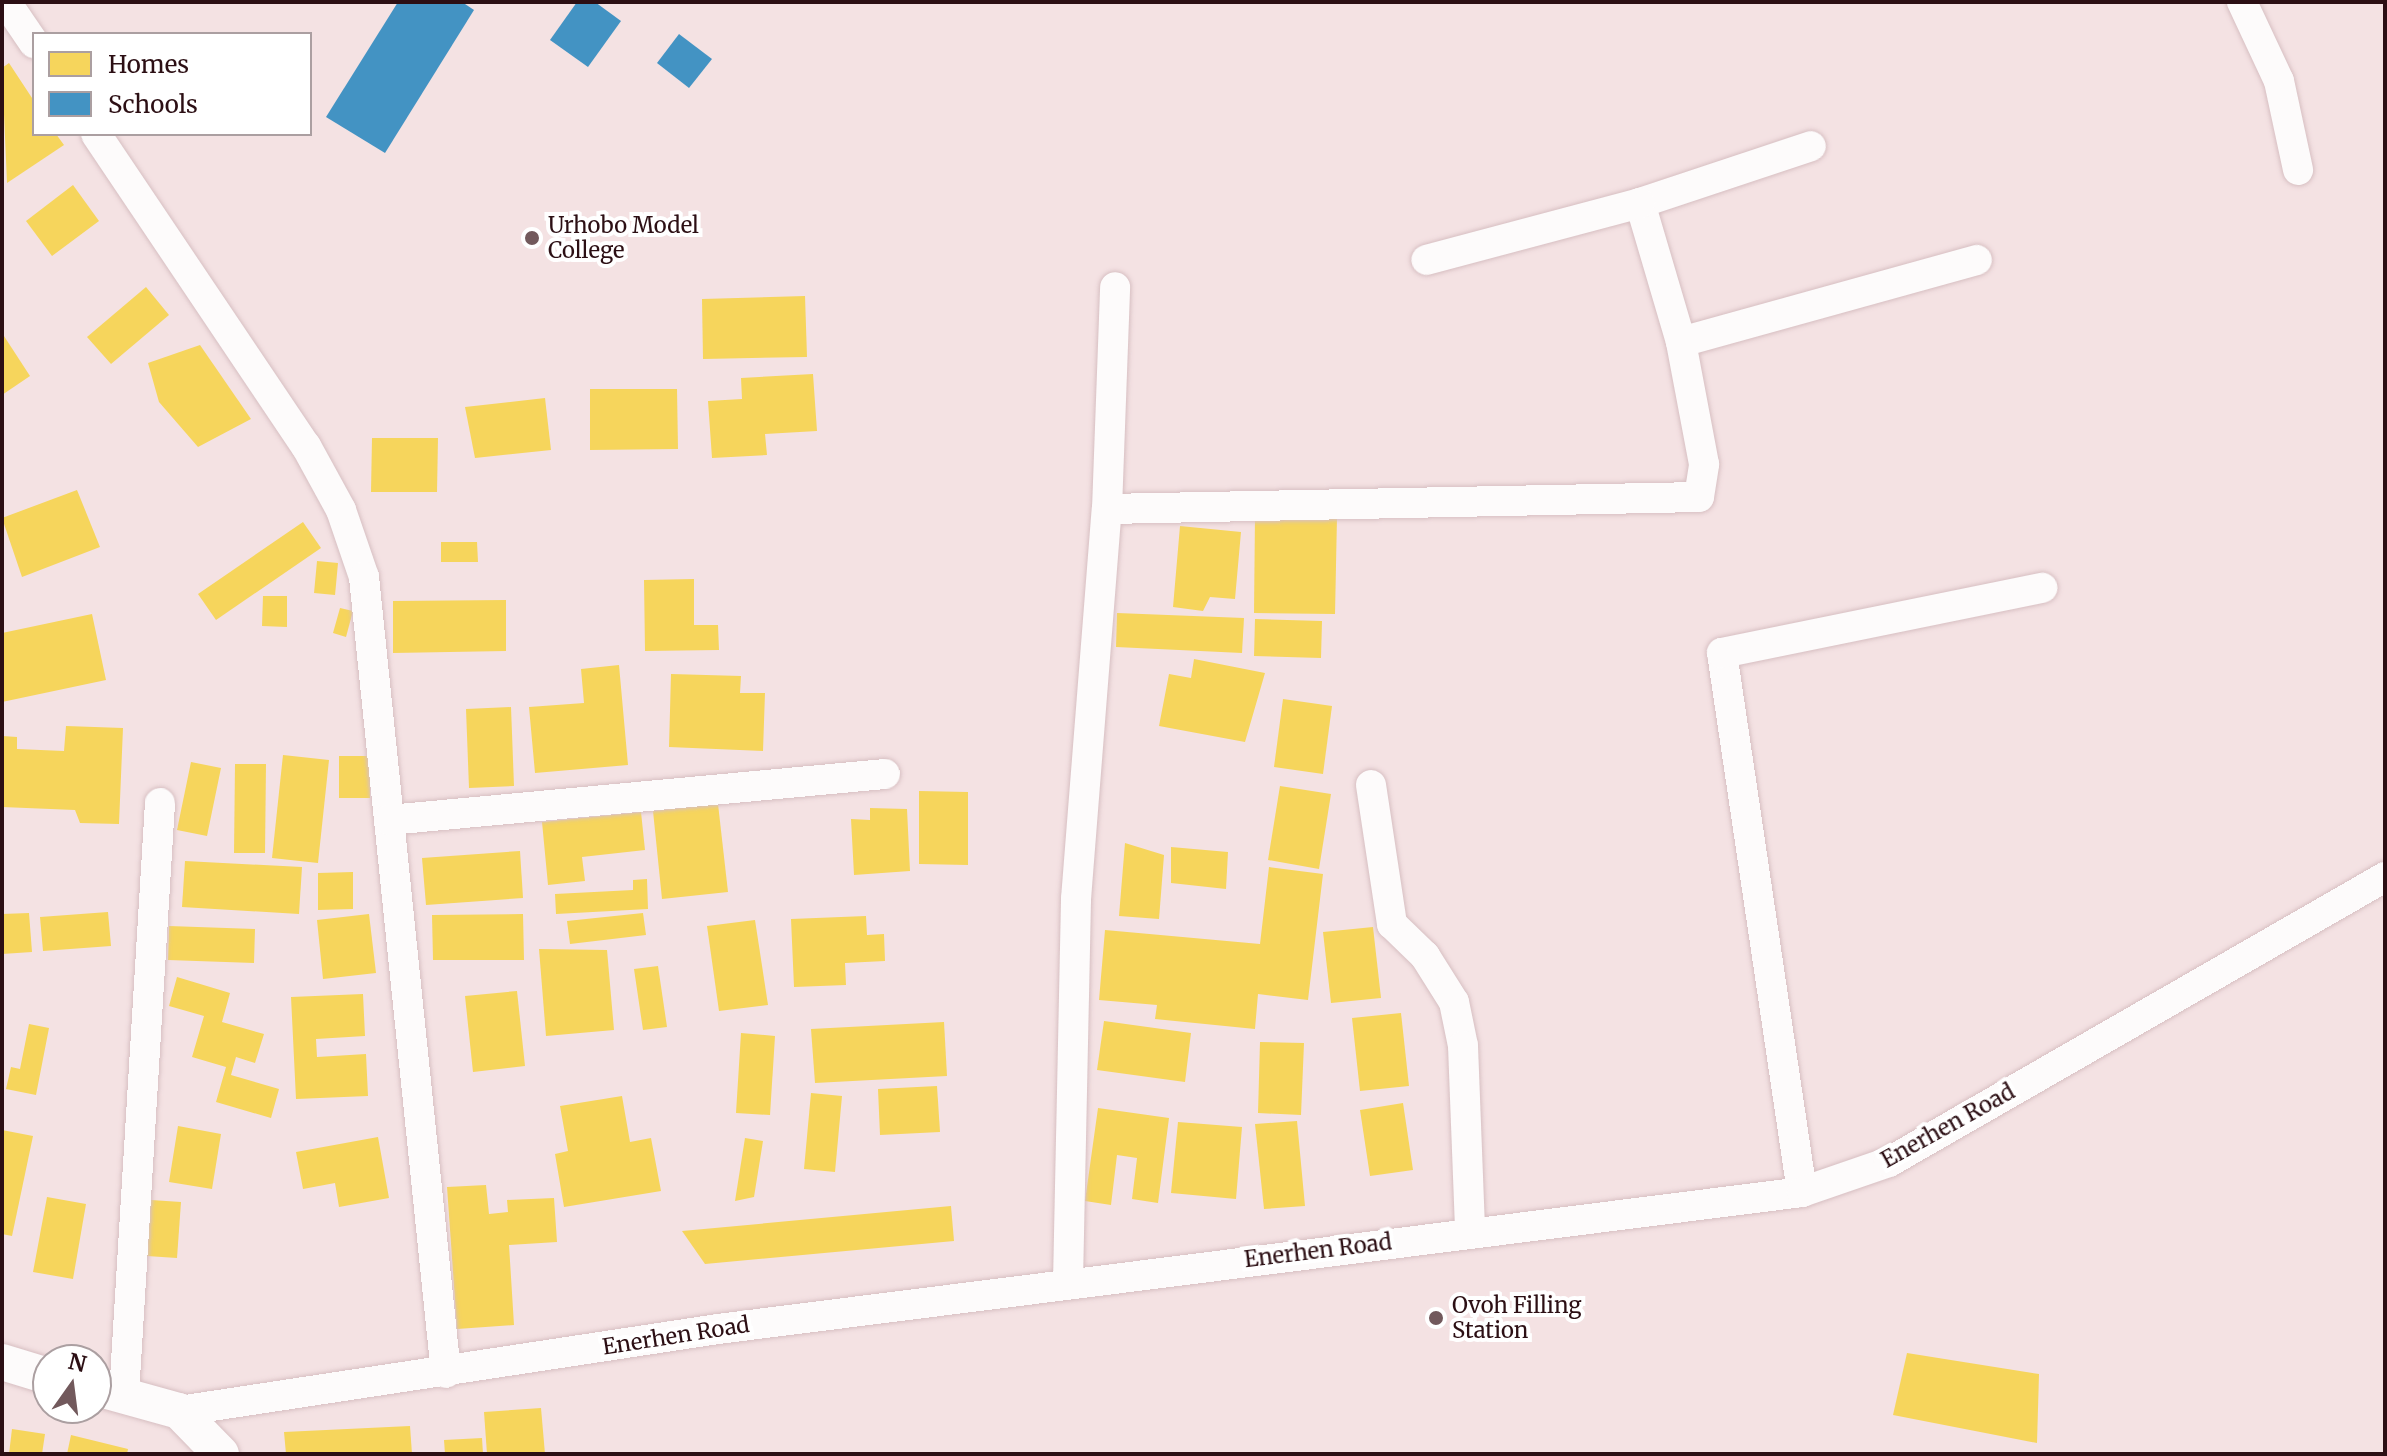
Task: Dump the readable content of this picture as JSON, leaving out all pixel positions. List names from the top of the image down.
{
  "streets": {
    "street": ["Enerhen Road"]
  },
  "places": ["Urhobo Model College", "Ovoh Filling Station"],
  "legend": ["Homes", "Schools"],
  "north": "top"
}
